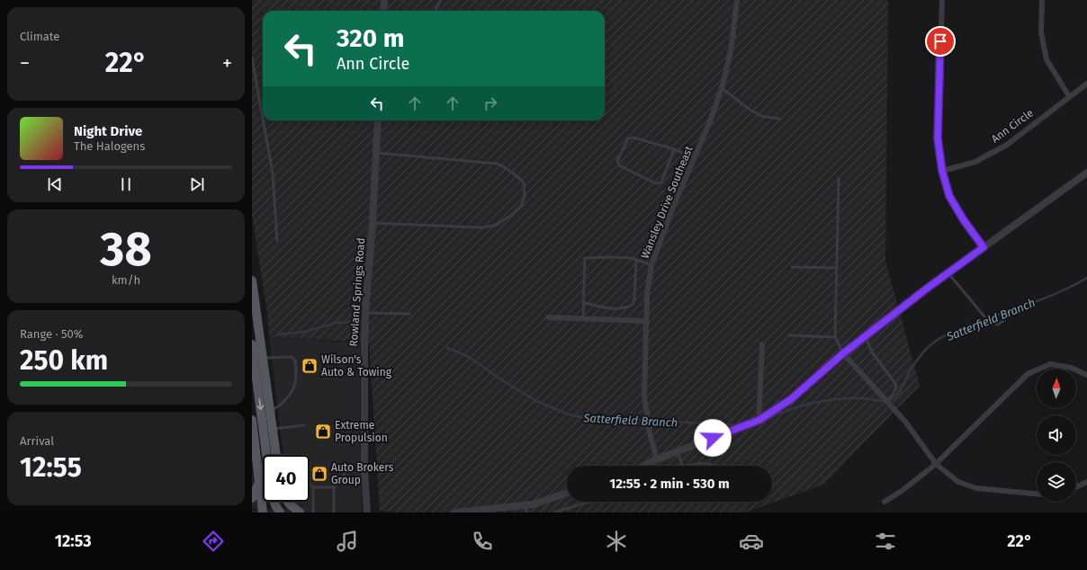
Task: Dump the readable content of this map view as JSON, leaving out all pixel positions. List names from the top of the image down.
{
  "streets": {
    "street": ["Ann Circle", "Wansley Drive Southeast", "Rowland Springs Road"]
  },
  "water": ["Satterfield Branch"],
  "places": {
    "shop": ["Wilson's Auto & Towing", "Extreme Propulsion", "Auto Brokers Group"]
  },
  "north": "top",
  "page": {
    "tile": [
      "Climate",
      ["38", "km/h"],
      ["Range · 50%", "250 km"],
      ["Arrival", "12:55"]
    ],
    "turn": ["320 m", "Ann Circle"],
    "heat": ["−", "22°", "+"],
    "song": ["Night Drive", "The Halogens"],
    "limit": "40",
    "trip": "12:55 · 2 min · 530 m",
    "tabs": ["12:53", "22°"]
  }
}
